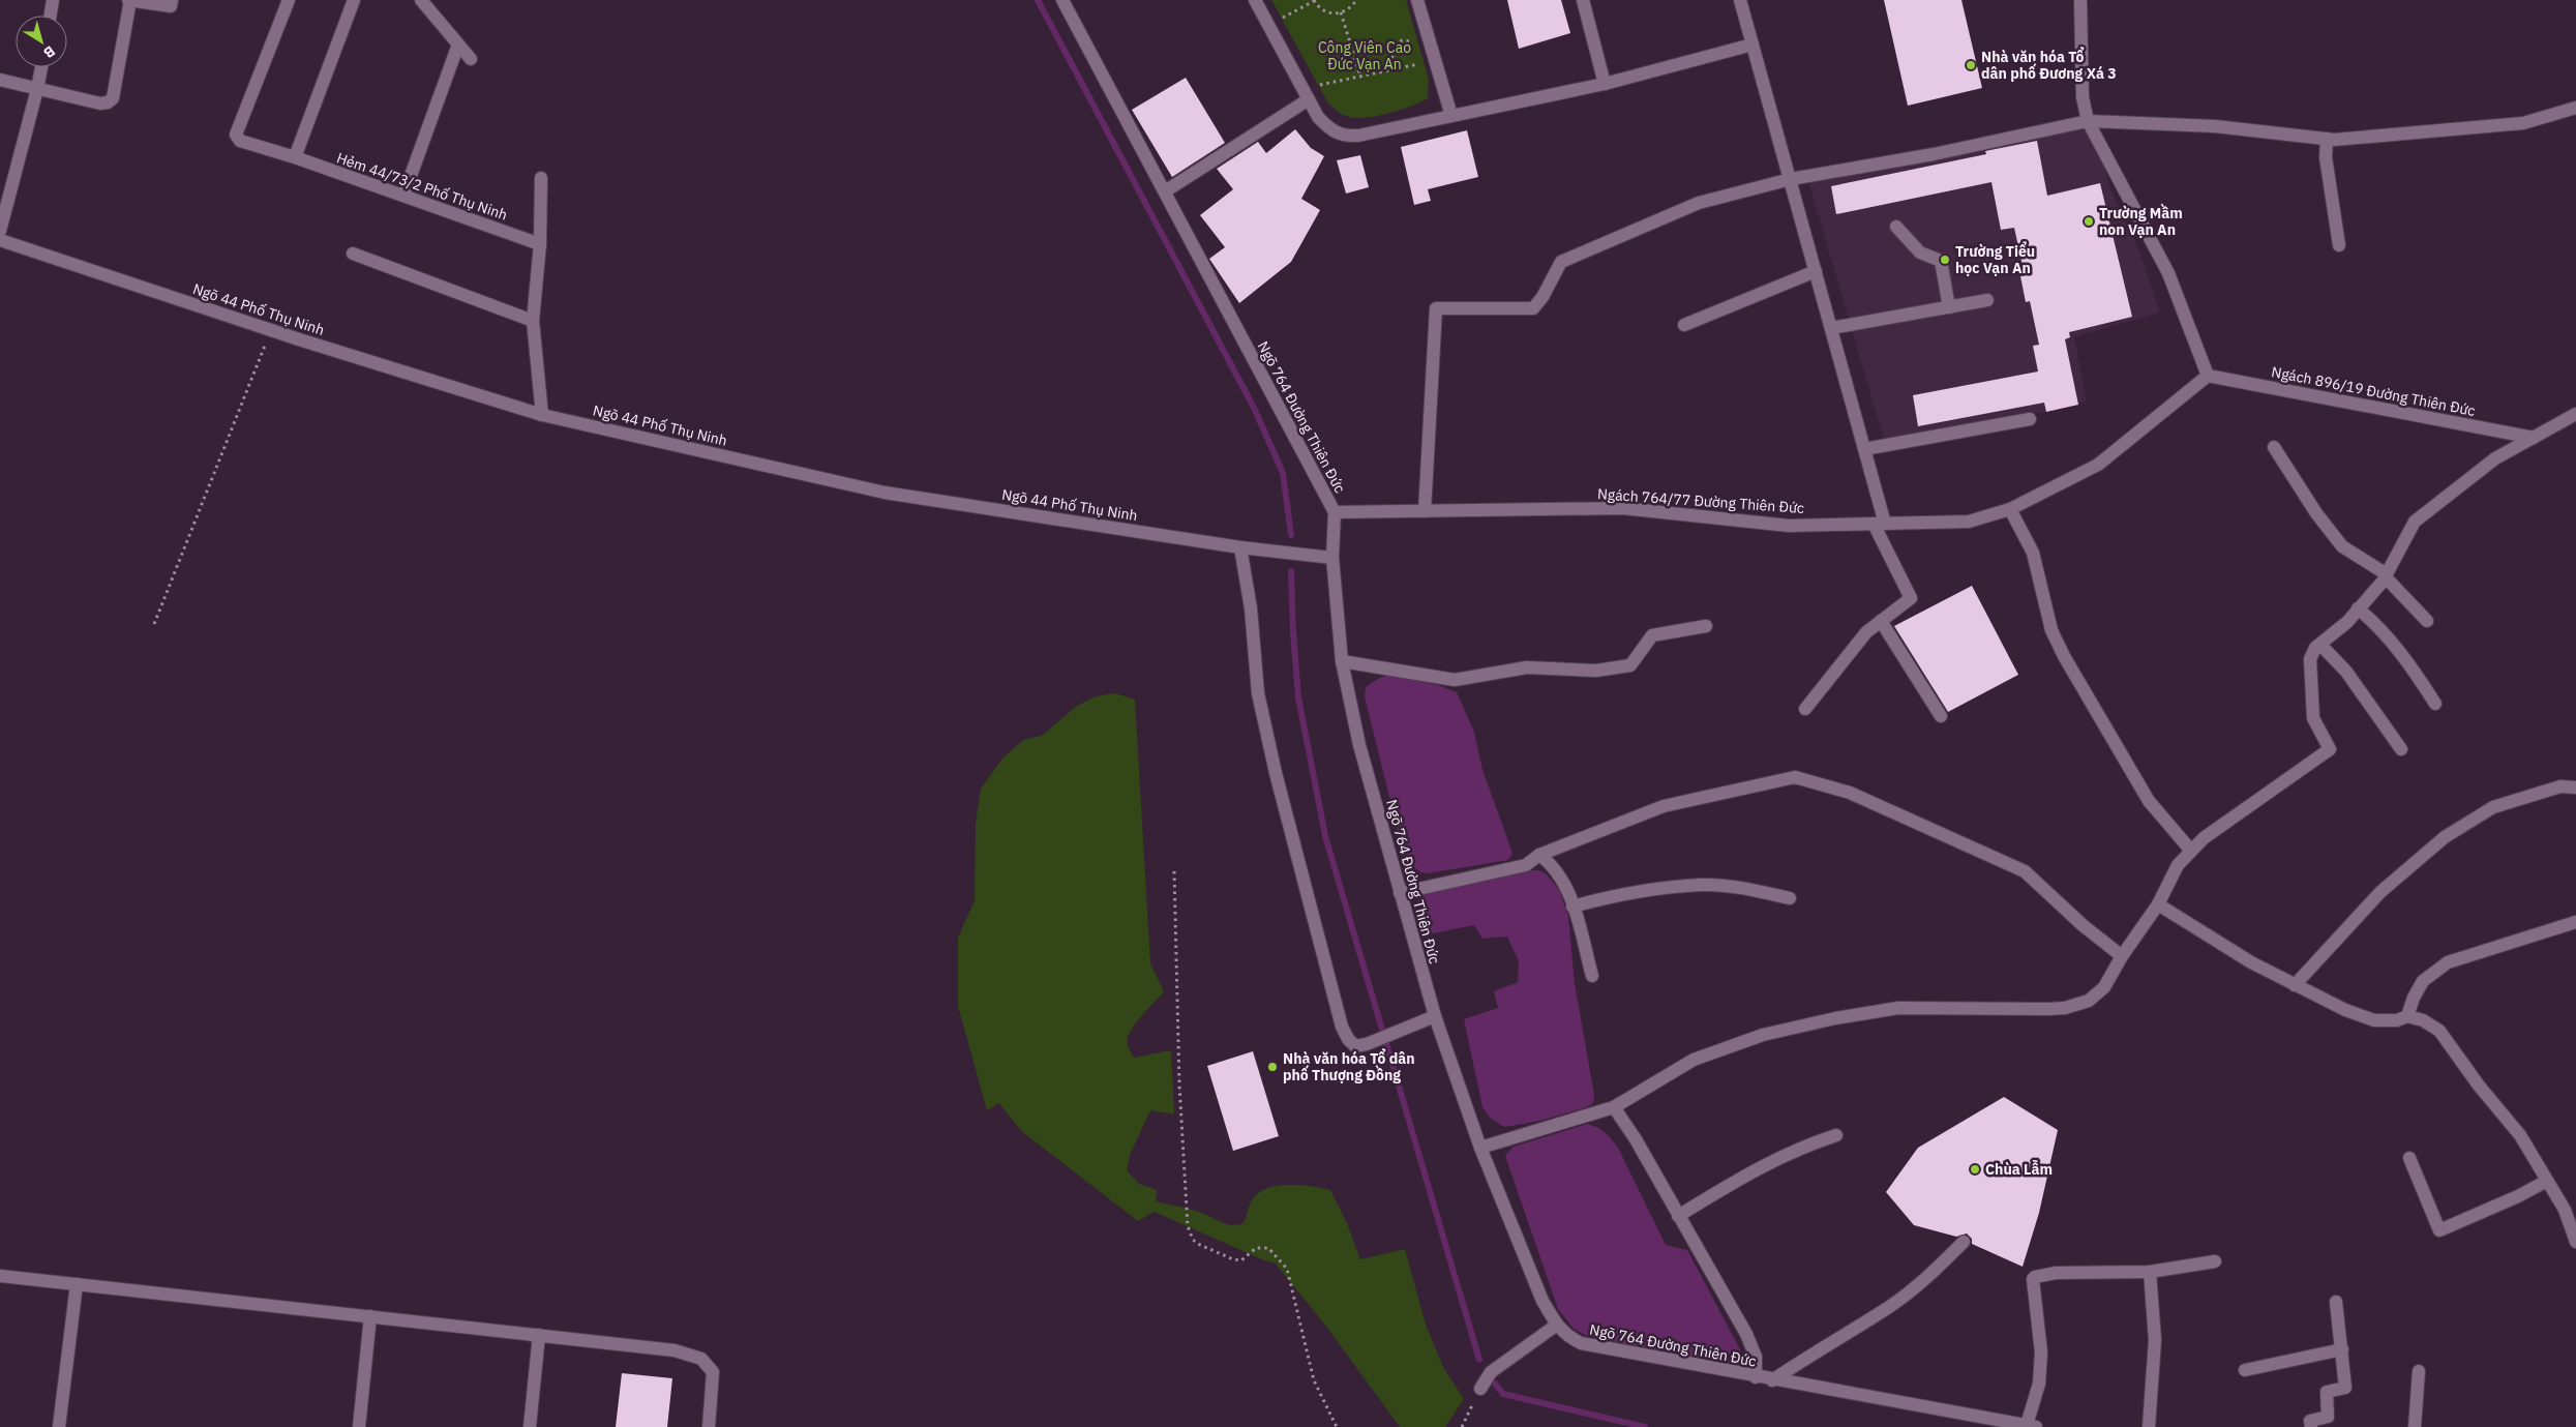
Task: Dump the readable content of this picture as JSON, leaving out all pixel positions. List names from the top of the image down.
{
  "streets": {
    "street": [
      "Hẻm 44/73/2 Phố Thụ Ninh",
      "Ngõ 44 Phố Thụ Ninh",
      "Ngách 896/19 Đường Thiên Đức",
      "Ngõ 764 Đường Thiên Đức",
      "Ngách 764/77 Đường Thiên Đức"
    ]
  },
  "crossings": [
    ["Ngõ 44 Phố Thụ Ninh", "Ngõ 764 Đường Thiên Đức"],
    ["Ngách 896/19 Đường Thiên Đức", "Ngách 764/77 Đường Thiên Đức"],
    ["Ngõ 764 Đường Thiên Đức", "Ngách 764/77 Đường Thiên Đức"]
  ],
  "parks": ["Công Viên Cao Đức Vạn An"],
  "places": [
    "Nhà văn hóa Tổ dân phố Đương Xá 3",
    "Trường Mầm non Vạn An",
    "Trường Tiểu học Vạn An",
    "Nhà văn hóa Tổ dân phố Thượng Đồng",
    "Chùa Lẫm"
  ],
  "north": "bottom right"
}
